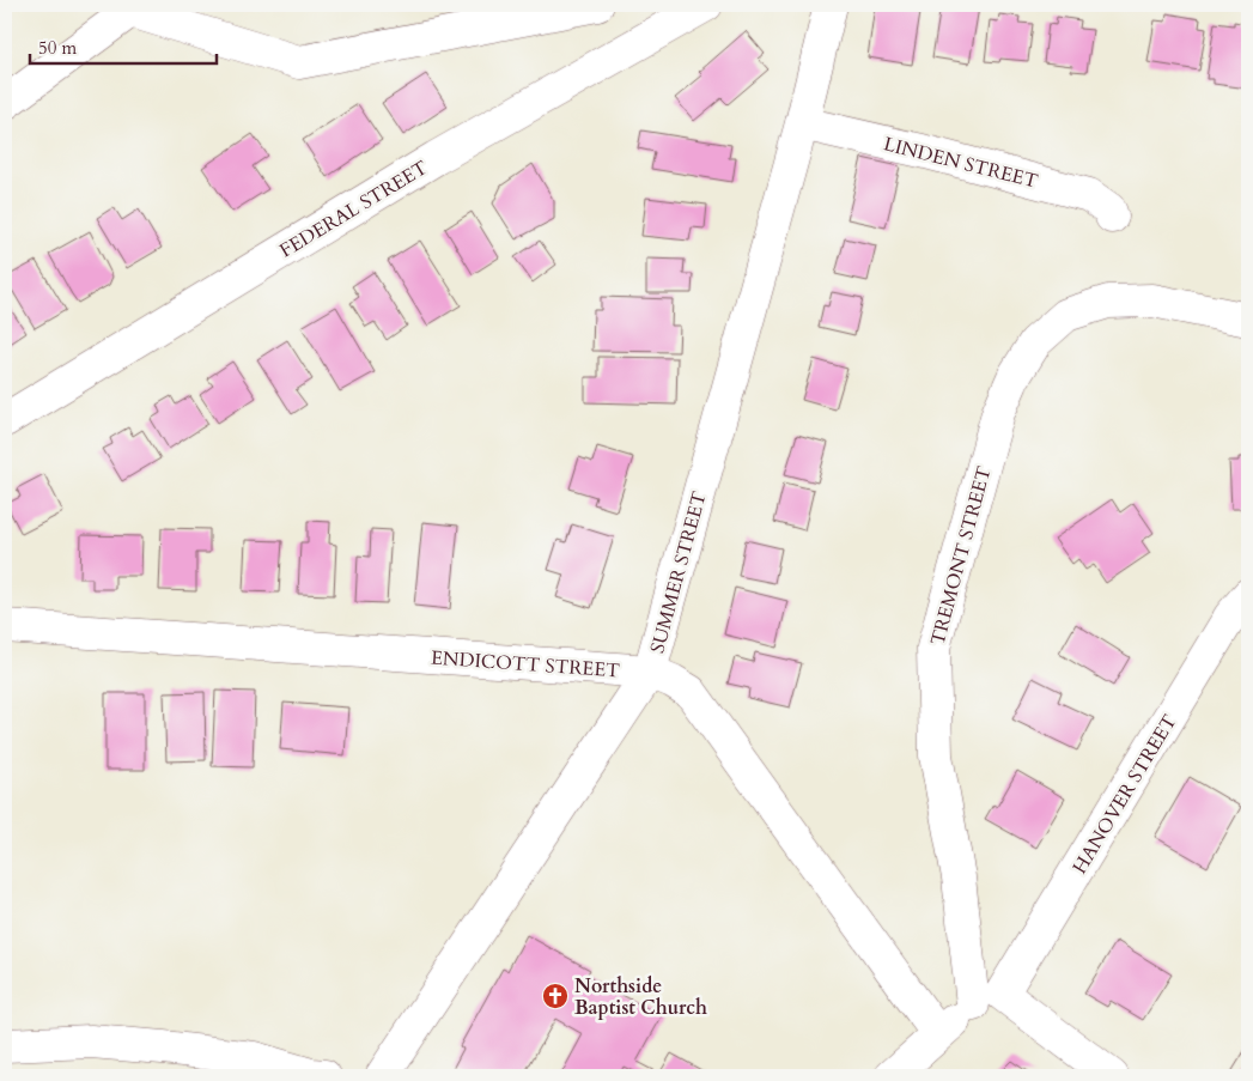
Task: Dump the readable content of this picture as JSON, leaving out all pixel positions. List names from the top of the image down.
{
  "streets": {
    "street": [
      "LINDEN STREET",
      "FEDERAL STREET",
      "TREMONT STREET",
      "SUMMER STREET",
      "ENDICOTT STREET",
      "HANOVER STREET"
    ]
  },
  "crossings": [
    ["LINDEN STREET", "SUMMER STREET"],
    ["TREMONT STREET", "HANOVER STREET"],
    ["SUMMER STREET", "ENDICOTT STREET"]
  ],
  "places": {
    "church": ["Northside Baptist Church"]
  },
  "scale_bar": "50 m"
}
